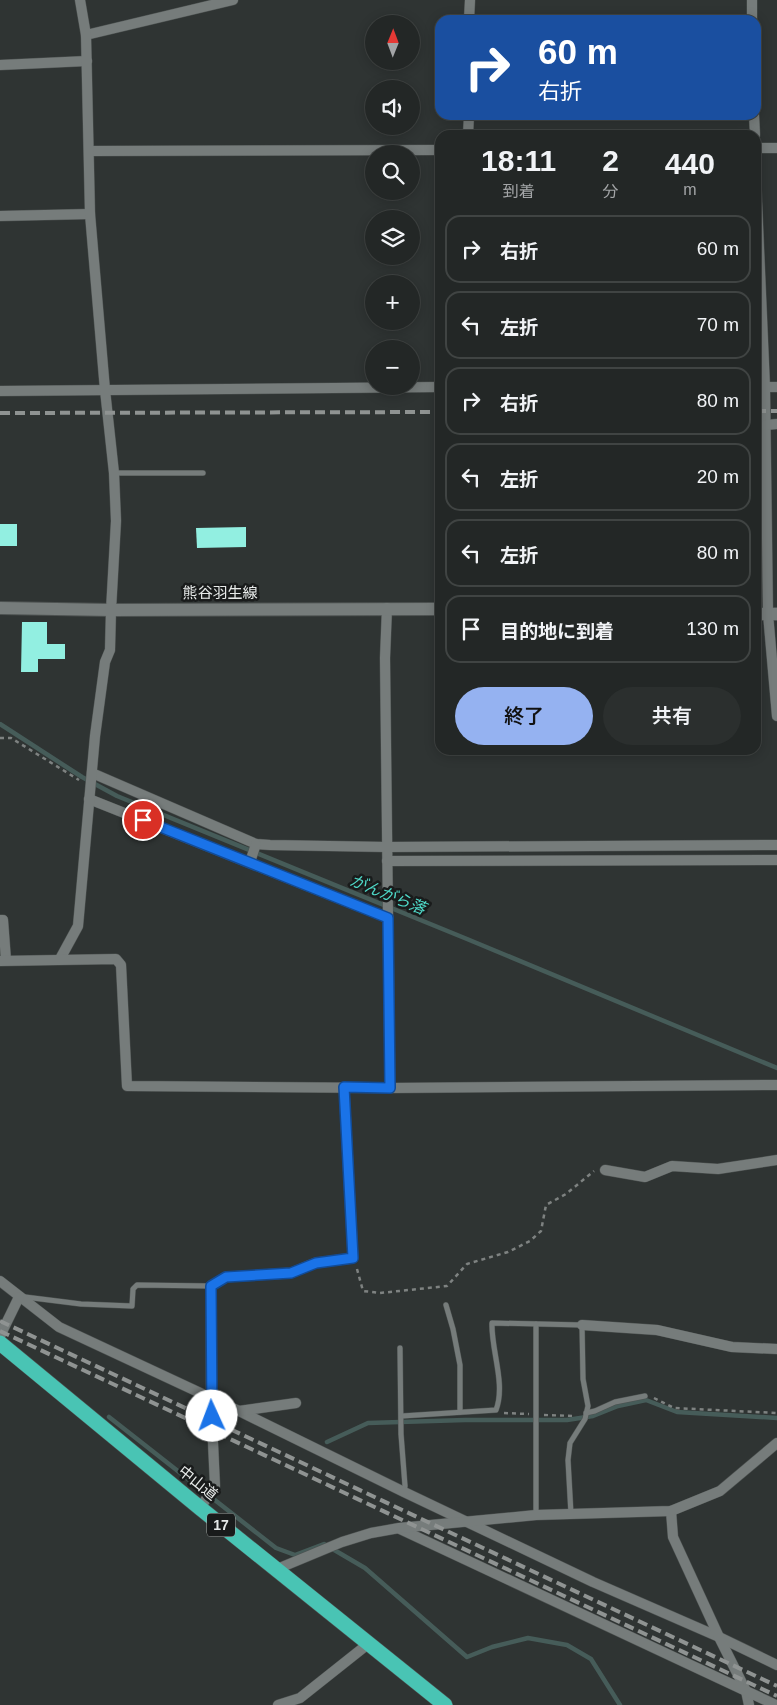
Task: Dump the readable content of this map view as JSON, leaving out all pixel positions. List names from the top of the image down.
{
  "streets": {
    "highway": ["中山道", "17"],
    "main road": ["熊谷羽生線"]
  },
  "water": ["がんがら落"],
  "north": "top",
  "page": {
    "map_buttons": ["+", "−"],
    "turn": ["60 m", "右折"],
    "eta": [
      "18:11",
      "到着",
      "2",
      "分",
      "440",
      "m"
    ],
    "list": [
      {
        "name": "右折",
        "value": "60 m"
      },
      {
        "name": "左折",
        "value": "70 m"
      },
      {
        "name": "右折",
        "value": "80 m"
      },
      {
        "name": "左折",
        "value": "20 m"
      },
      {
        "name": "左折",
        "value": "80 m"
      },
      {
        "name": "目的地に到着",
        "value": "130 m"
      }
    ],
    "buttons": ["終了", "共有"]
  }
}
